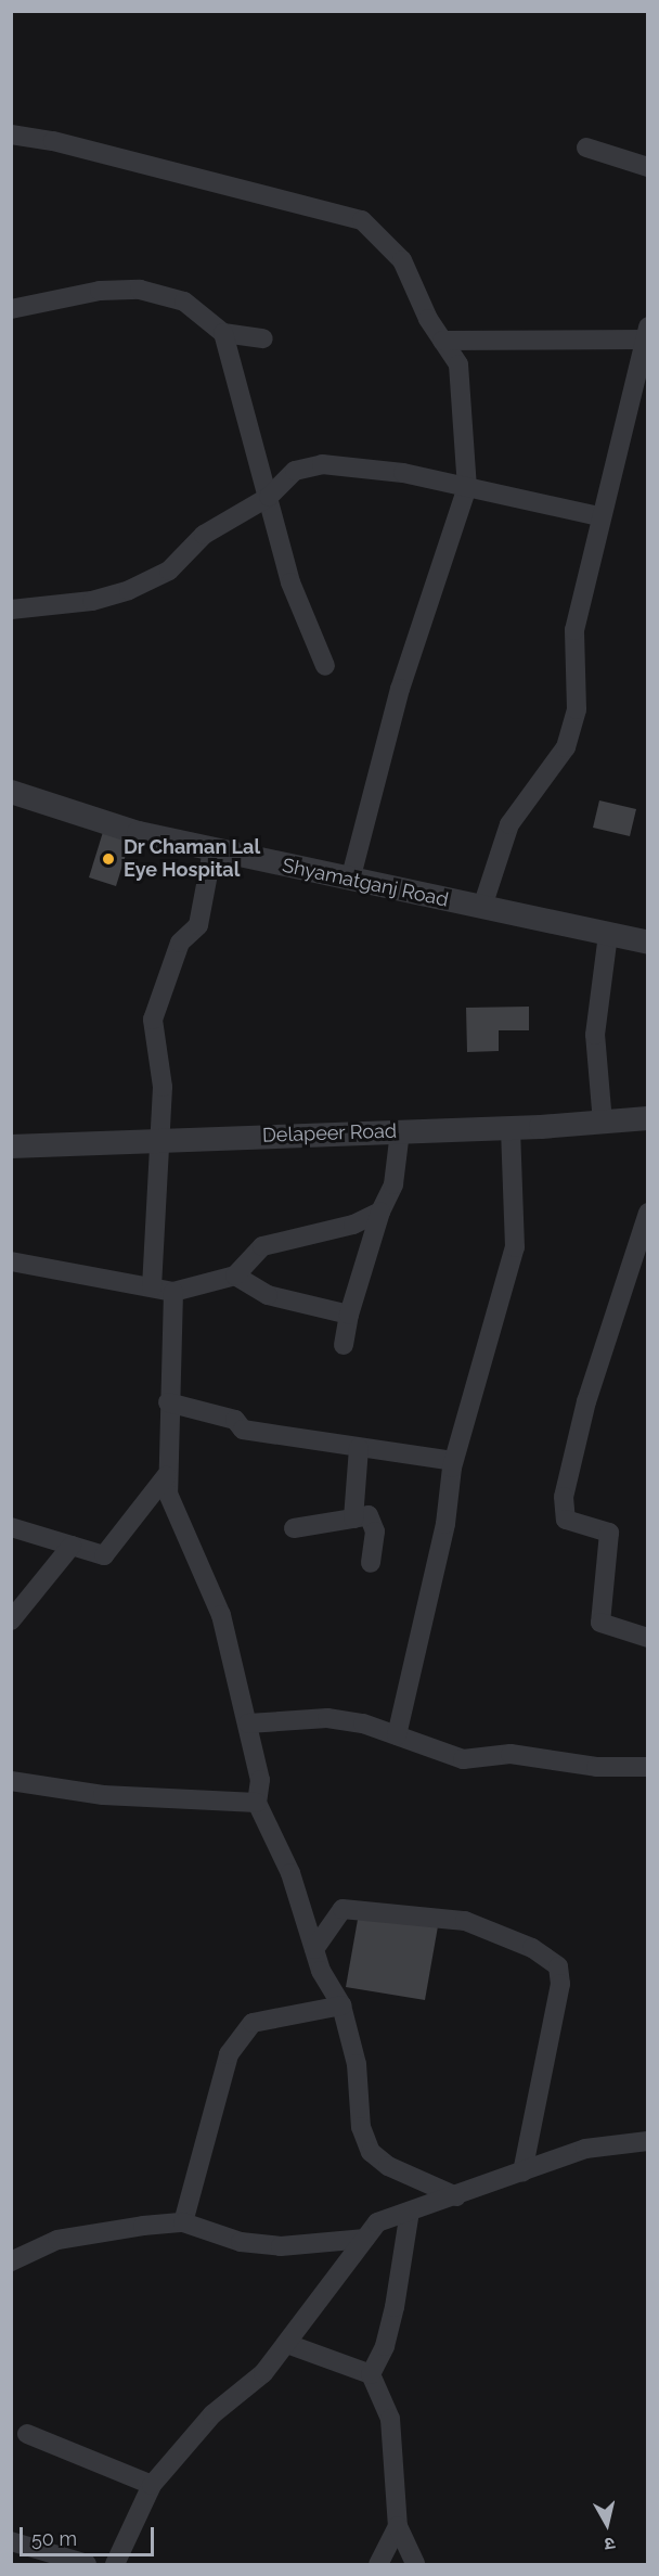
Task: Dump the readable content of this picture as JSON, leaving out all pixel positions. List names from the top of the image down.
{
  "streets": {
    "street": ["Shyamatganj Road", "Delapeer Road"]
  },
  "places": ["Dr Chaman Lal Eye Hospital"],
  "scale_bar": "50 m",
  "north": "bottom"
}
